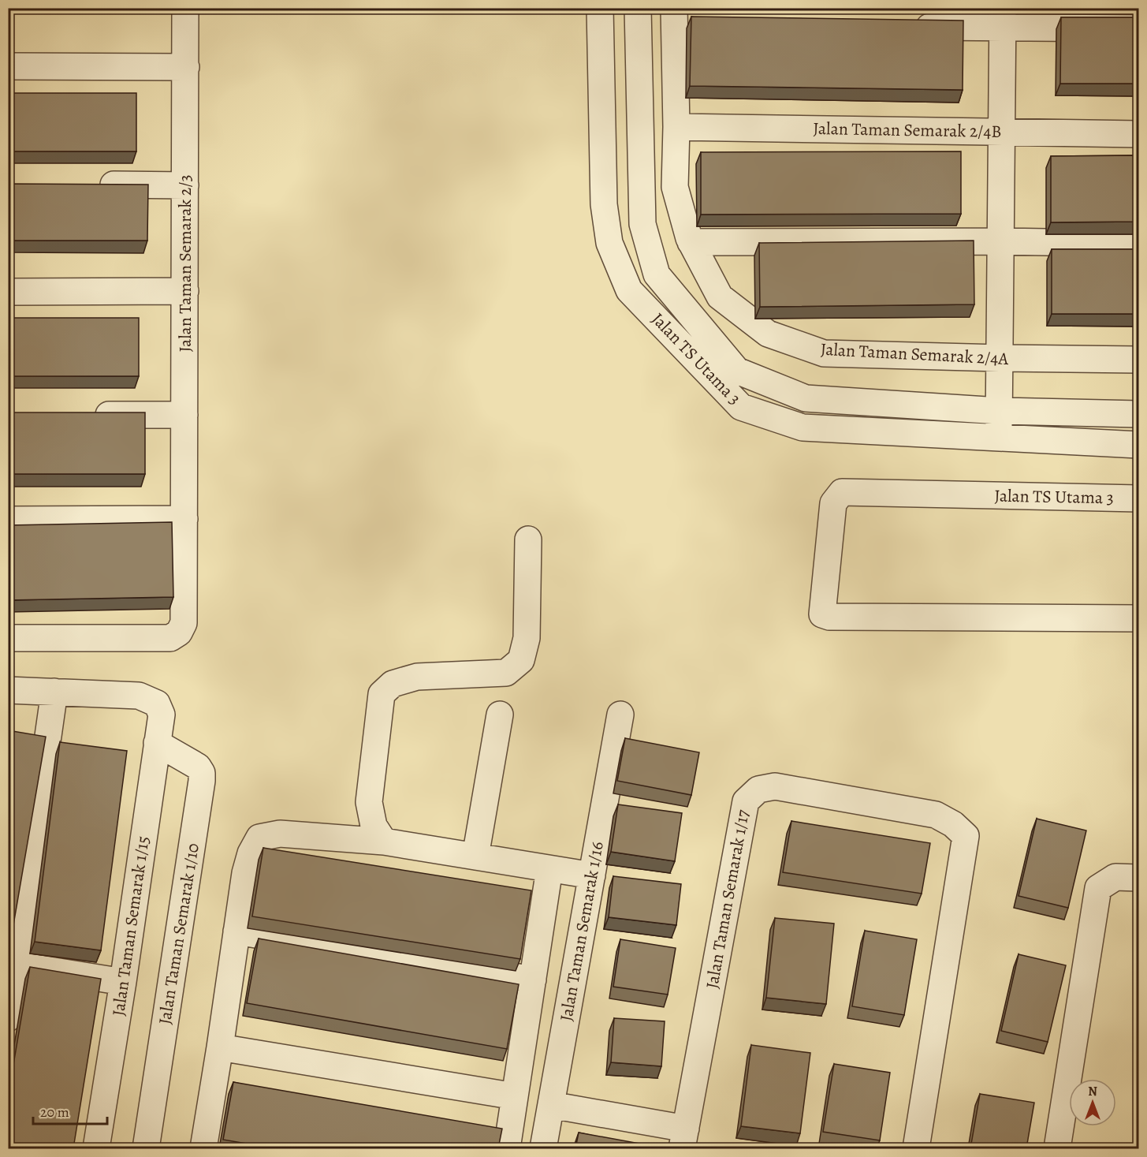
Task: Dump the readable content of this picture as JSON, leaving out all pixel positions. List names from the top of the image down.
{
  "streets": {
    "street": [
      "Jalan Taman Semarak 2/4B",
      "Jalan Taman Semarak 2/3",
      "Jalan Taman Semarak 2/4A",
      "Jalan TS Utama 3",
      "Jalan Taman Semarak 1/17",
      "Jalan Taman Semarak 1/15",
      "Jalan Taman Semarak 1/16",
      "Jalan Taman Semarak 1/10"
    ]
  },
  "crossings": [
    ["Jalan Taman Semarak 2/4B", "Jalan Taman Semarak 2/4A"],
    ["Jalan Taman Semarak 1/15", "Jalan Taman Semarak 1/10"]
  ],
  "scale_bar": "20 m",
  "north": "top"
}
